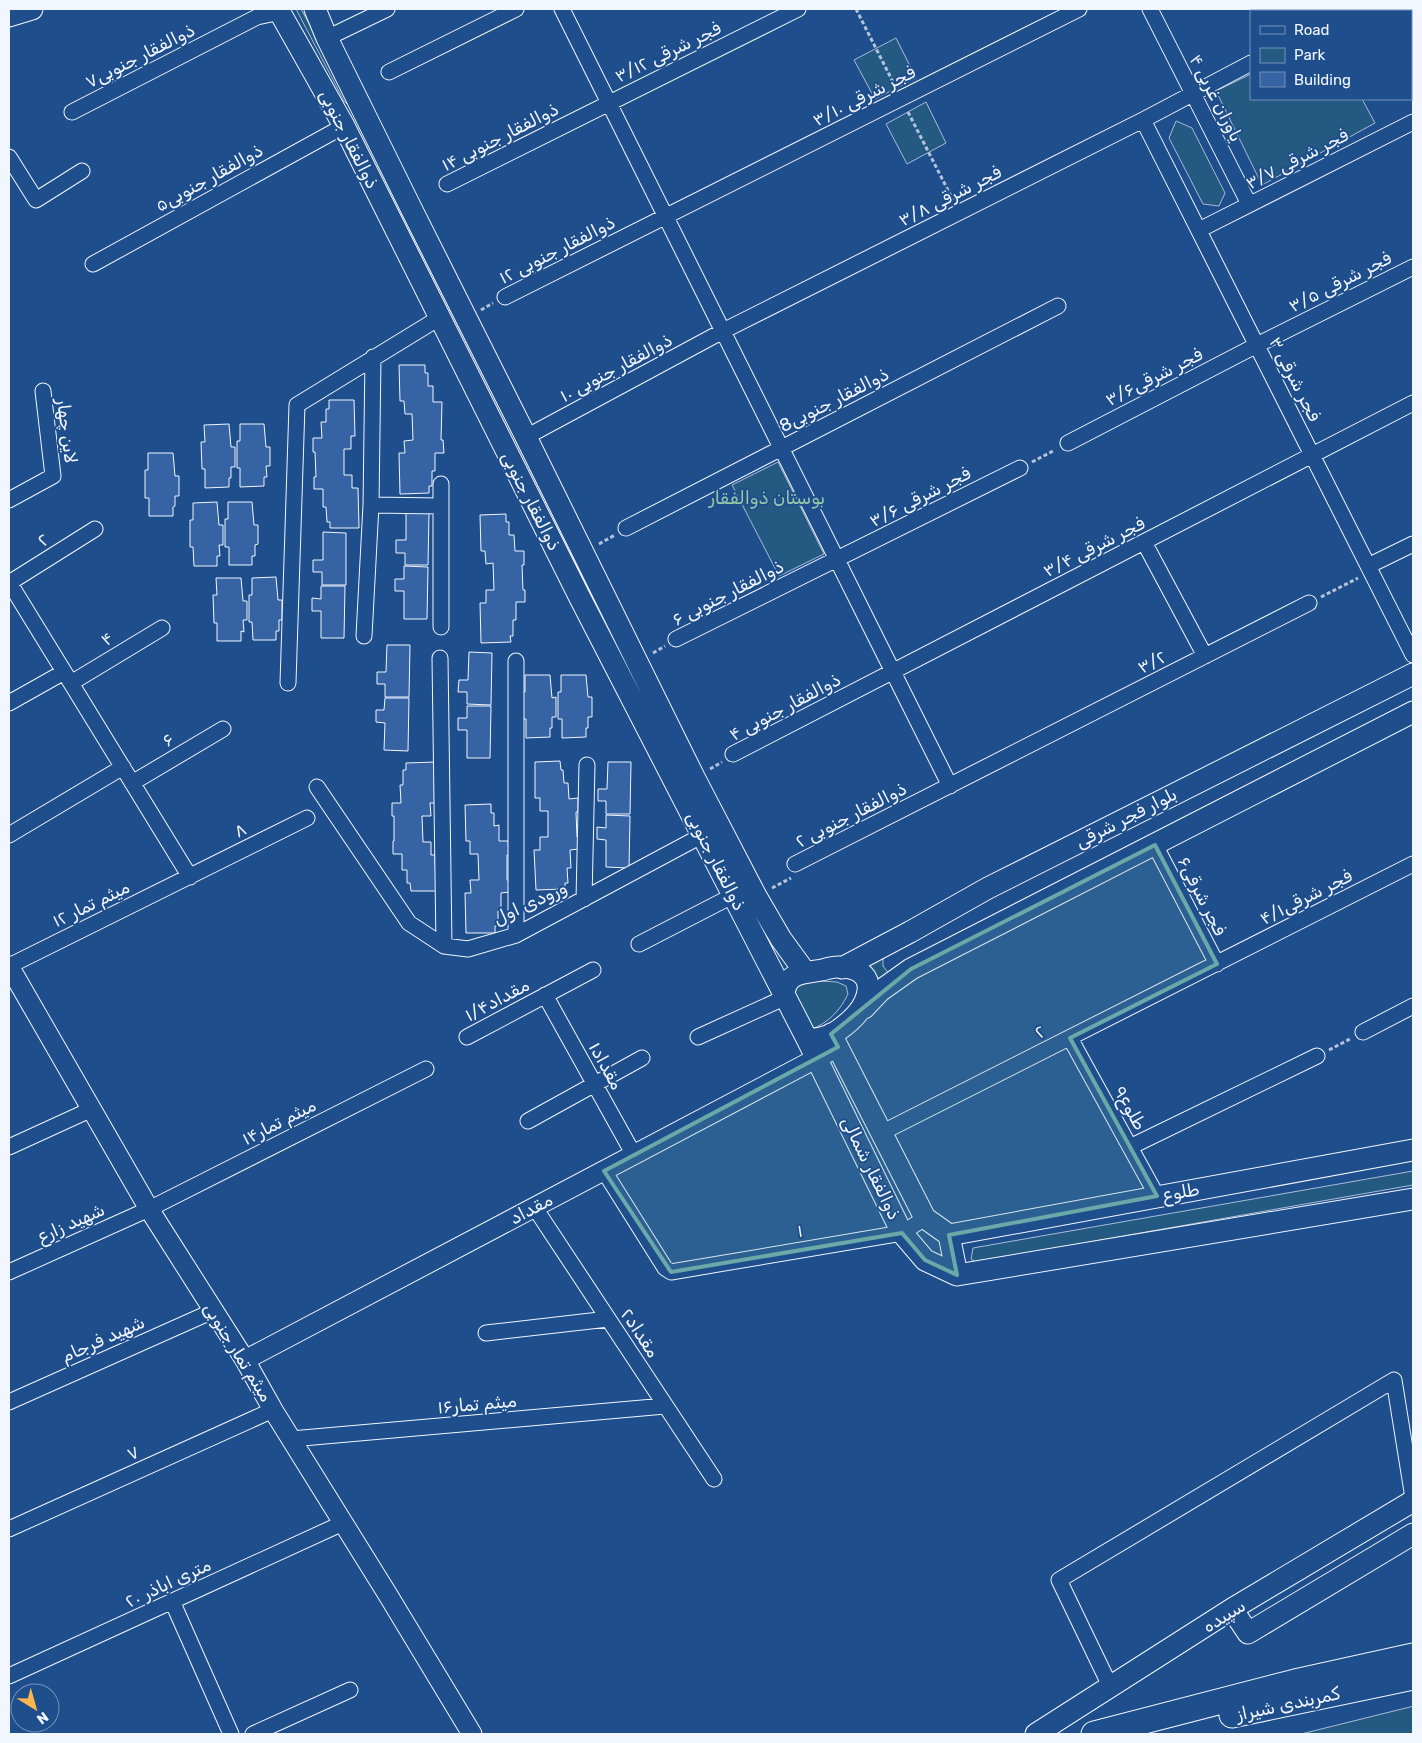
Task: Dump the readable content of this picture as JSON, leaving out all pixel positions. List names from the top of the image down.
{
  "streets": {
    "highway": ["کمربندی شیراز"],
    "main road": [
      "ذوالفقار جنوبی",
      "بلوار فجر شرقی",
      "ذوالفقار شمالی",
      "طلوع",
      "سپیده"
    ],
    "street": [
      "۳/۱۲ فجر شرقی",
      "ذوالفقار جنوبی۷",
      "۳/۱۰ فجر شرقی",
      "۴ یاوران غربی",
      "۱۴ ذوالفقار جنوبی",
      "۳/۷ فجر شرقی",
      "ذوالفقار جنوبی۵",
      "۳/۸ فجر شرقی",
      "۱۲ ذوالفقار جنوبی",
      "۳/۵ فجر شرقی",
      "۱۰ ذوالفقار جنوبی",
      "فجر شرقی۳/۶",
      "۳ فجر شرقی",
      "8ذوالفقار جنوبی",
      "لاین چهار",
      "۳/۶ فجر شرقی",
      "۲",
      "۳/۴ فجر شرقی",
      "۶ ذوالفقار جنوبی",
      "۴",
      "۳/۲",
      "۴ ذوالفقار جنوبی",
      "۶",
      "۲ ذوالفقار جنوبی",
      "۸",
      "فجر شرقی۶",
      "فجر شرقی۴/۱",
      "ورودی اول",
      "میثم تمار ۱۲",
      "مقداد۱/۴",
      "مقداد۱",
      "طلوع۹",
      "میثم تمار۱۴",
      "مقداد",
      "شهید زارع",
      "۱",
      "مقداد۲",
      "شهید فرجام",
      "میثم تمار جنوبی",
      "میثم تمار۱۶",
      "۷",
      "۲۰ متری اباذر"
    ]
  },
  "crossings": [
    ["۳/۱۲ فجر شرقی", "۱۴ ذوالفقار جنوبی"],
    ["ذوالفقار جنوبی۷", "ذوالفقار جنوبی"],
    ["۳/۱۰ فجر شرقی", "۱۲ ذوالفقار جنوبی"],
    ["۴ یاوران غربی", "۳/۷ فجر شرقی"],
    ["۴ یاوران غربی", "۳/۸ فجر شرقی"],
    ["ذوالفقار جنوبی", "ذوالفقار جنوبی۵"],
    ["ذوالفقار جنوبی", "۱۲ ذوالفقار جنوبی"],
    ["ذوالفقار جنوبی", "۱۰ ذوالفقار جنوبی"],
    ["ذوالفقار جنوبی", "۶ ذوالفقار جنوبی"],
    ["ذوالفقار جنوبی", "۴ ذوالفقار جنوبی"],
    ["ذوالفقار جنوبی", "۲ ذوالفقار جنوبی"],
    ["ذوالفقار جنوبی", "بلوار فجر شرقی"],
    ["ذوالفقار جنوبی", "ورودی اول"],
    ["ذوالفقار جنوبی", "ذوالفقار شمالی"],
    ["ذوالفقار جنوبی", "مقداد"],
    ["۳/۷ فجر شرقی", "۳ فجر شرقی"],
    ["۳/۸ فجر شرقی", "۱۰ ذوالفقار جنوبی"],
    ["۳/۸ فجر شرقی", "۳ فجر شرقی"],
    ["۳/۵ فجر شرقی", "فجر شرقی۳/۶"],
    ["۳/۵ فجر شرقی", "۳ فجر شرقی"],
    ["فجر شرقی۳/۶", "۳ فجر شرقی"],
    ["۳ فجر شرقی", "۳/۴ فجر شرقی"],
    ["۳/۶ فجر شرقی", "۶ ذوالفقار جنوبی"],
    ["۲", "فجر شرقی۶"],
    ["۲", "فجر شرقی۴/۱"],
    ["۲", "طلوع۹"],
    ["۲", "ذوالفقار شمالی"],
    ["۳/۴ فجر شرقی", "۴ ذوالفقار جنوبی"],
    ["۳/۲", "۲ ذوالفقار جنوبی"],
    ["بلوار فجر شرقی", "فجر شرقی۶"],
    ["بلوار فجر شرقی", "ذوالفقار شمالی"],
    ["بلوار فجر شرقی", "مقداد"],
    ["۸", "میثم تمار ۱۲"],
    ["فجر شرقی۶", "فجر شرقی۴/۱"],
    ["میثم تمار ۱۲", "میثم تمار جنوبی"],
    ["مقداد۱/۴", "مقداد۱"],
    ["مقداد۱", "مقداد"],
    ["طلوع۹", "طلوع"],
    ["میثم تمار۱۴", "شهید زارع"],
    ["میثم تمار۱۴", "میثم تمار جنوبی"],
    ["ذوالفقار شمالی", "طلوع"],
    ["ذوالفقار شمالی", "مقداد"],
    ["ذوالفقار شمالی", "۱"],
    ["مقداد", "۱"],
    ["مقداد", "مقداد۲"],
    ["مقداد", "میثم تمار جنوبی"],
    ["شهید زارع", "میثم تمار جنوبی"],
    ["مقداد۲", "میثم تمار۱۶"],
    ["شهید فرجام", "میثم تمار جنوبی"],
    ["میثم تمار جنوبی", "میثم تمار۱۶"],
    ["میثم تمار جنوبی", "۷"],
    ["میثم تمار جنوبی", "۲۰ متری اباذر"]
  ],
  "parks": ["بوستان ذوالفقار"],
  "legend": ["Road", "Park", "Building"],
  "north": "bottom right"
}
